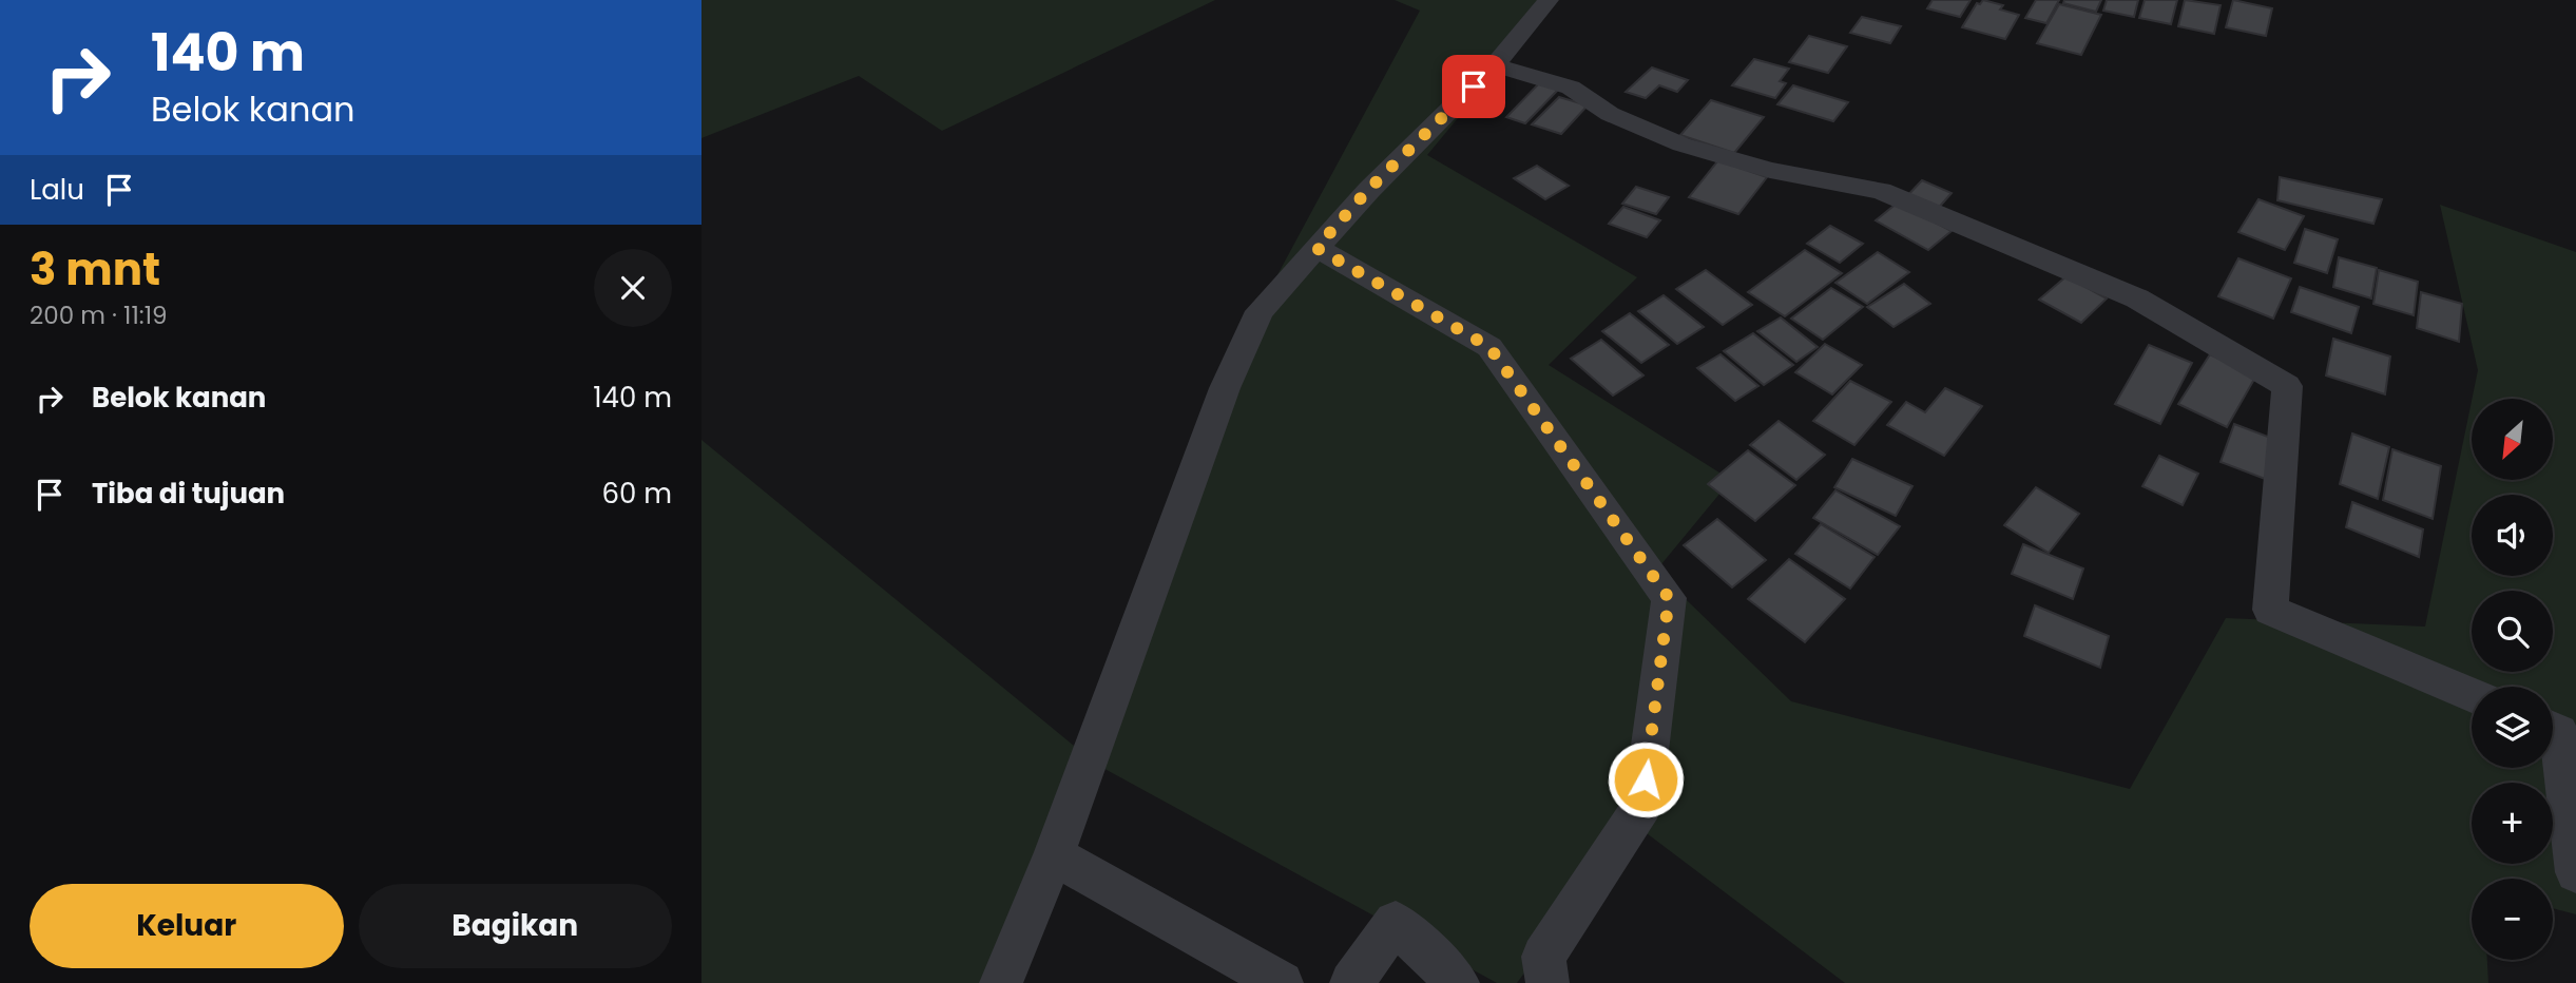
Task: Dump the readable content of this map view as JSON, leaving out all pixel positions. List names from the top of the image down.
{
  "north": "bottom left",
  "page": {
    "turn": ["140 m", "Belok kanan"],
    "then": "Lalu",
    "heading": ["3 mnt", "200 m · 11:19"],
    "list": [
      {
        "name": "Belok kanan",
        "value": "140 m"
      },
      {
        "name": "Tiba di tujuan",
        "value": "60 m"
      }
    ],
    "map_buttons": ["+", "−"],
    "buttons": ["Keluar", "Bagikan"]
  }
}
